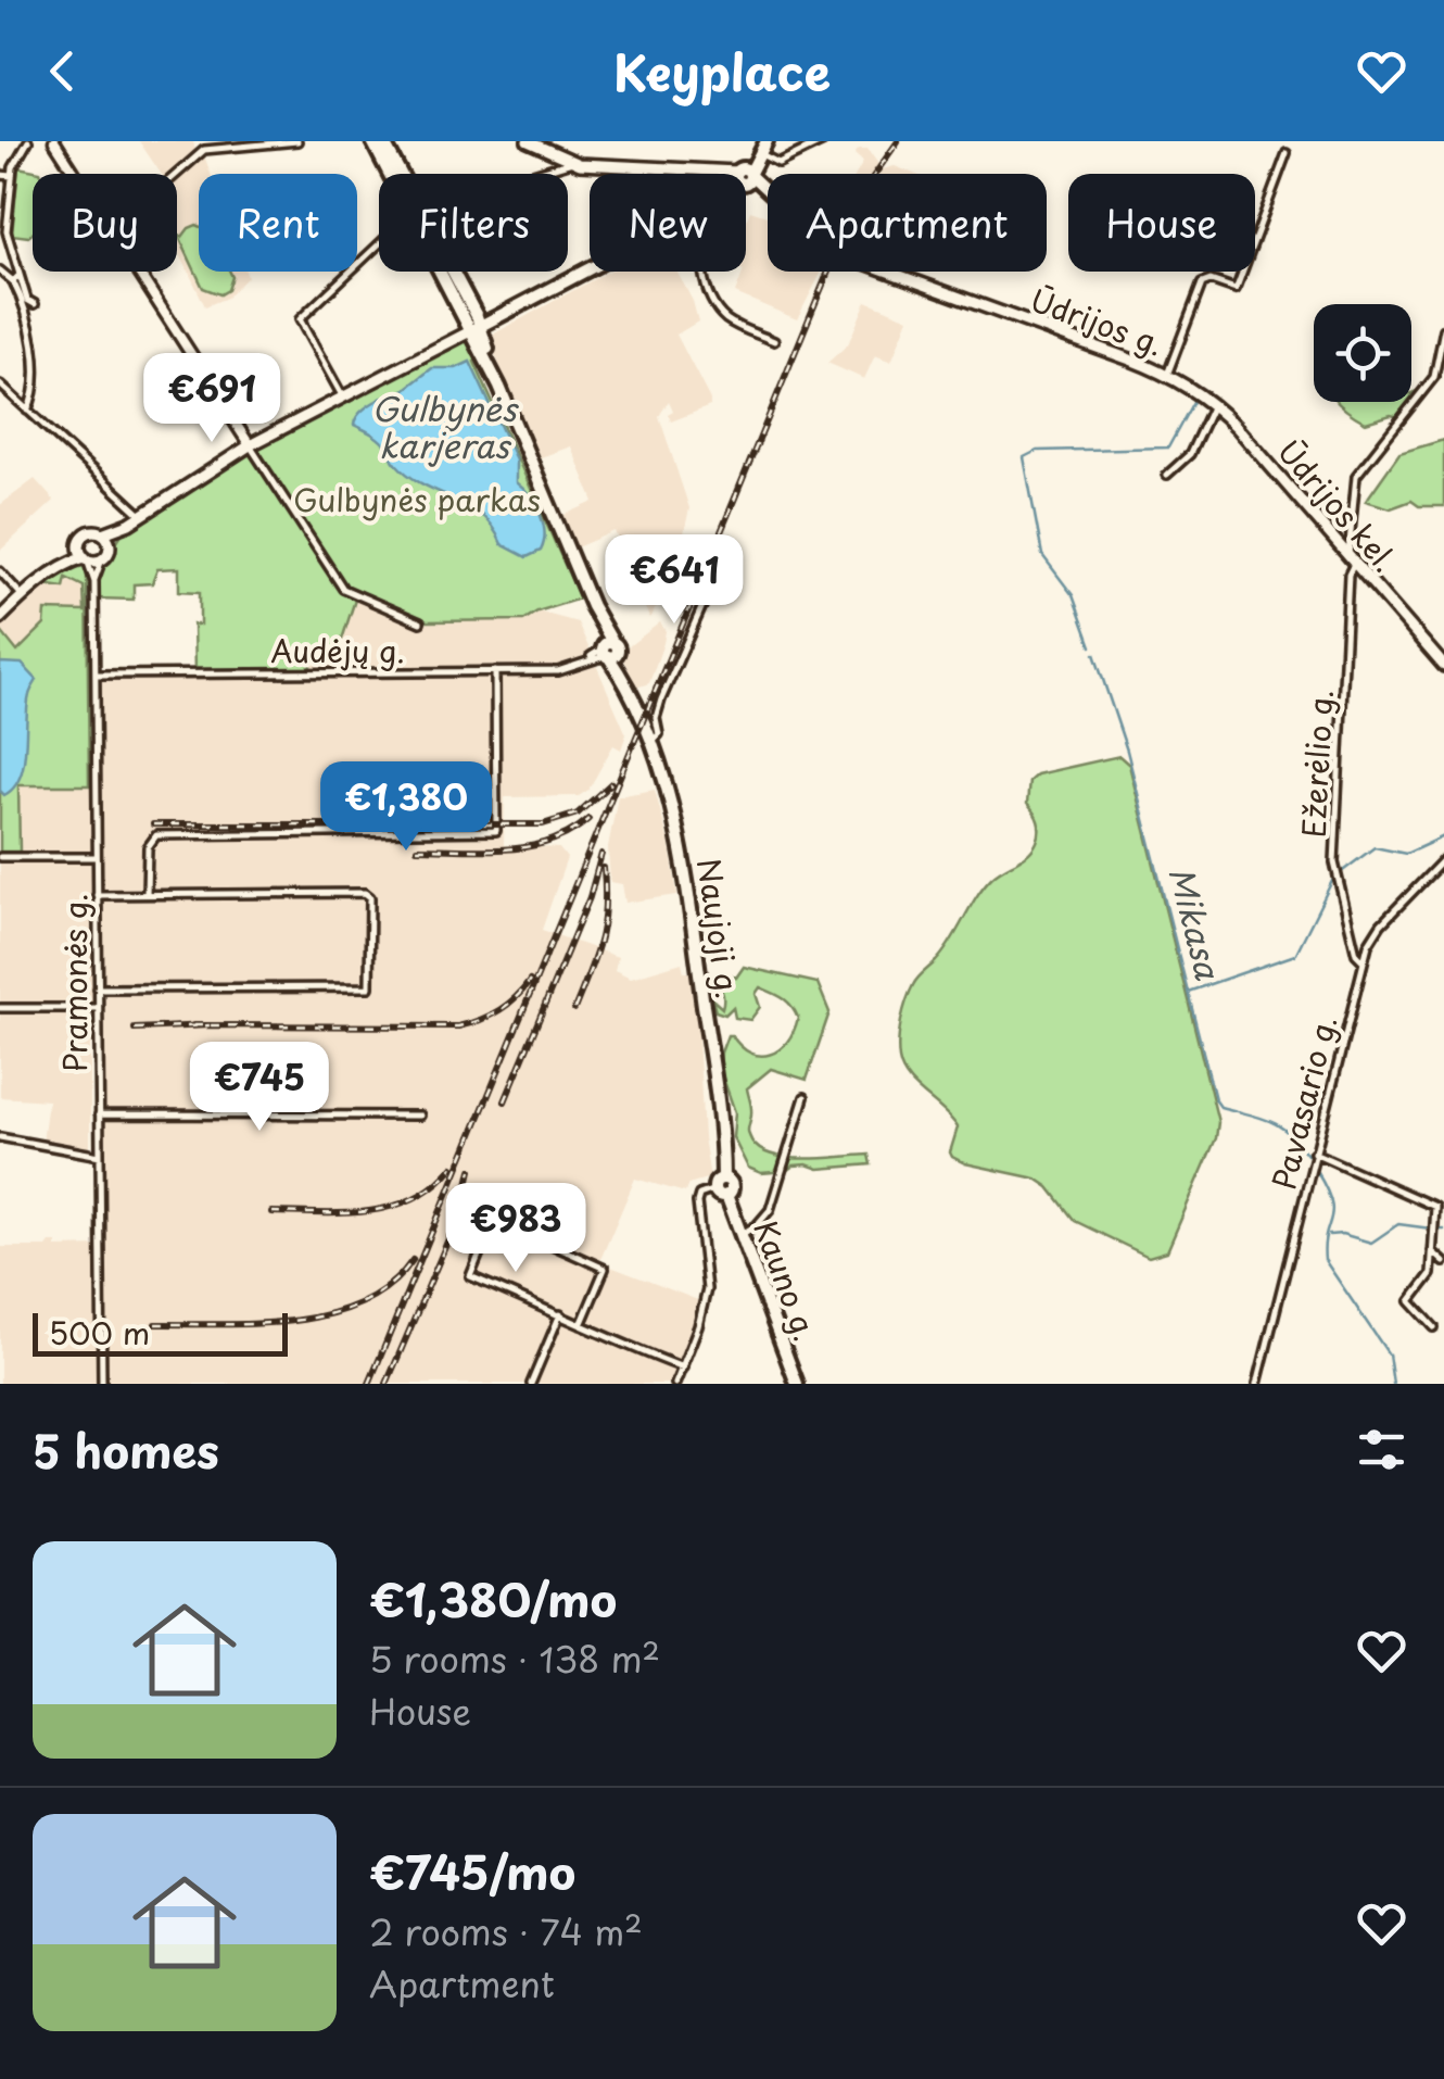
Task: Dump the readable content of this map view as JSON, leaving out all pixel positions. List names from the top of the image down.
{
  "streets": {
    "main road": [
      "Ūdrijos g.",
      "Ūdrijos kel.",
      "Naujoji g.",
      "Kauno g."
    ],
    "street": [
      "Audėjų g.",
      "Ežerėlio g.",
      "Pramonės g.",
      "Pavasario g."
    ]
  },
  "crossings": [
    ["Ūdrijos g.", "Ūdrijos kel."],
    ["Ūdrijos kel.", "Ežerėlio g."],
    ["Audėjų g.", "Naujoji g."],
    ["Audėjų g.", "Pramonės g."],
    ["Ežerėlio g.", "Pavasario g."],
    ["Naujoji g.", "Kauno g."]
  ],
  "water": ["Gulbynės karjeras", "Mikasa"],
  "parks": ["Gulbynės parkas"],
  "scale_bar": "500 m",
  "page": {
    "header": "Keyplace",
    "chip": [
      "Buy",
      "Rent",
      "Filters",
      "New",
      "Apartment",
      "House"
    ],
    "price": [
      "€691",
      "€641",
      "€1,380",
      "€745",
      "€983"
    ],
    "scale": "500 m",
    "heading": "5 homes",
    "list": [
      {
        "name": "€1,380/mo",
        "note": "5 rooms · 138 m² · House"
      },
      {
        "name": "€745/mo",
        "note": "2 rooms · 74 m² · Apartment"
      }
    ]
  }
}
